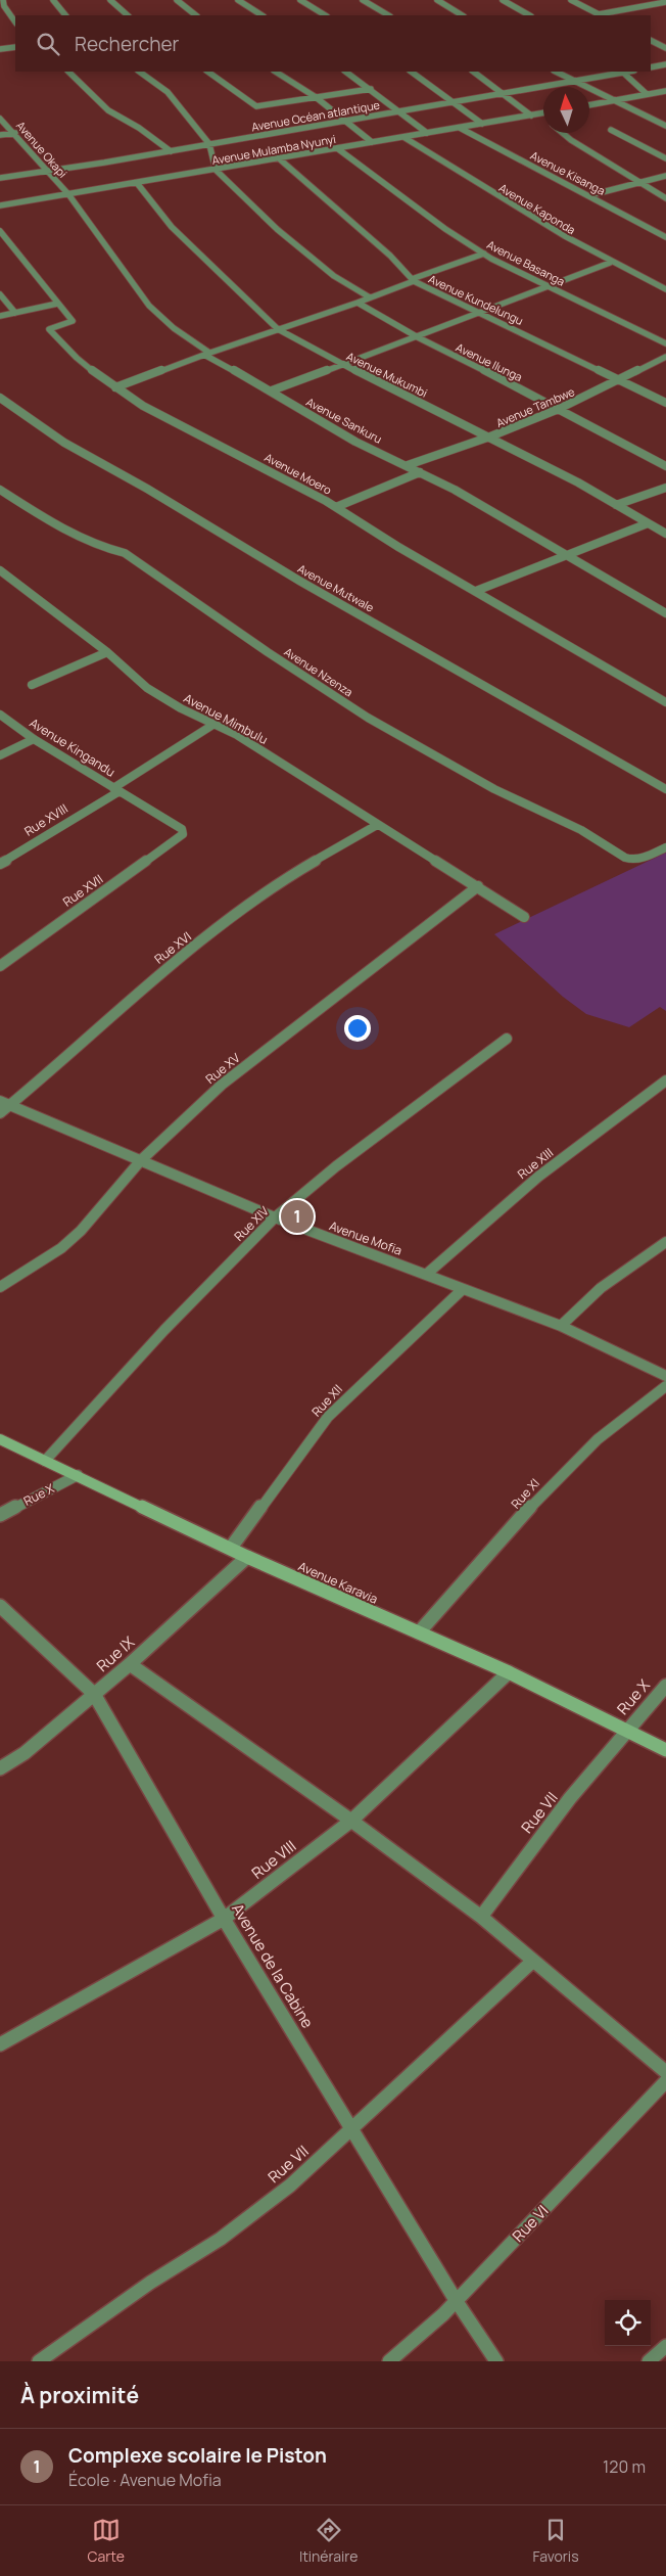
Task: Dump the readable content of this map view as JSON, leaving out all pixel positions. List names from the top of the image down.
{
  "streets": {
    "street": [
      "Avenue Océan atlantique",
      "Avenue Okapi",
      "Avenue Mulamba Nyunyi",
      "Avenue Kisanga",
      "Avenue Kaponda",
      "Avenue Basanga",
      "Avenue Kundelungu",
      "Avenue Ilunga",
      "Avenue Mukumbi",
      "Avenue Tambwe",
      "Avenue Sankuru",
      "Avenue Moero",
      "Avenue Mutwale",
      "Avenue Nzenza",
      "Avenue Mimbulu",
      "Avenue Kingandu",
      "Rue XVIII",
      "Rue XVII",
      "Rue XVI",
      "Rue XV",
      "Rue XIII",
      "Rue XIV",
      "Avenue Mofia",
      "Rue XII",
      "Rue XI",
      "Rue X",
      "Avenue Karavia",
      "Rue IX",
      "Rue VII",
      "Rue VIII",
      "Avenue de la Cabine",
      "Rue VI"
    ]
  },
  "crossings": [
    ["Avenue Océan atlantique", "Avenue Okapi"],
    ["Avenue Okapi", "Avenue Mulamba Nyunyi"],
    ["Avenue Okapi", "Avenue Sankuru"],
    ["Avenue Mulamba Nyunyi", "Avenue Kisanga"],
    ["Avenue Mulamba Nyunyi", "Avenue Kaponda"],
    ["Avenue Mulamba Nyunyi", "Avenue Basanga"],
    ["Avenue Mulamba Nyunyi", "Avenue Kundelungu"],
    ["Avenue Mulamba Nyunyi", "Avenue Mukumbi"],
    ["Avenue Mulamba Nyunyi", "Avenue Sankuru"],
    ["Avenue Kundelungu", "Avenue Tambwe"],
    ["Avenue Ilunga", "Avenue Tambwe"],
    ["Avenue Mukumbi", "Avenue Tambwe"],
    ["Avenue Tambwe", "Avenue Sankuru"],
    ["Avenue Mimbulu", "Rue XVI"],
    ["Avenue Mimbulu", "Rue XV"],
    ["Avenue Kingandu", "Rue XVIII"],
    ["Avenue Kingandu", "Rue XVII"],
    ["Rue XVI", "Avenue Mofia"],
    ["Rue XV", "Avenue Mofia"],
    ["Rue XIII", "Avenue Mofia"],
    ["Rue XIV", "Avenue Mofia"],
    ["Rue XIV", "Avenue Karavia"],
    ["Avenue Mofia", "Rue XII"],
    ["Rue XII", "Avenue Karavia"],
    ["Rue XI", "Avenue Karavia"],
    ["Rue X", "Avenue Karavia"],
    ["Rue X", "Rue VII"],
    ["Avenue Karavia", "Rue IX"],
    ["Avenue Karavia", "Rue VII"],
    ["Avenue Karavia", "Rue VIII"],
    ["Rue IX", "Avenue de la Cabine"],
    ["Rue VII", "Avenue de la Cabine"],
    ["Rue VIII", "Avenue de la Cabine"],
    ["Avenue de la Cabine", "Rue VI"]
  ],
  "north": "top",
  "page": {
    "search": "Rechercher",
    "pins": "1",
    "heading": "À proximité",
    "list": [
      {
        "mark": "1",
        "name": "Complexe scolaire le Piston",
        "note": "École · Avenue Mofia",
        "value": "120 m"
      }
    ],
    "nav": ["Carte", "Itinéraire", "Favoris"]
  }
}
